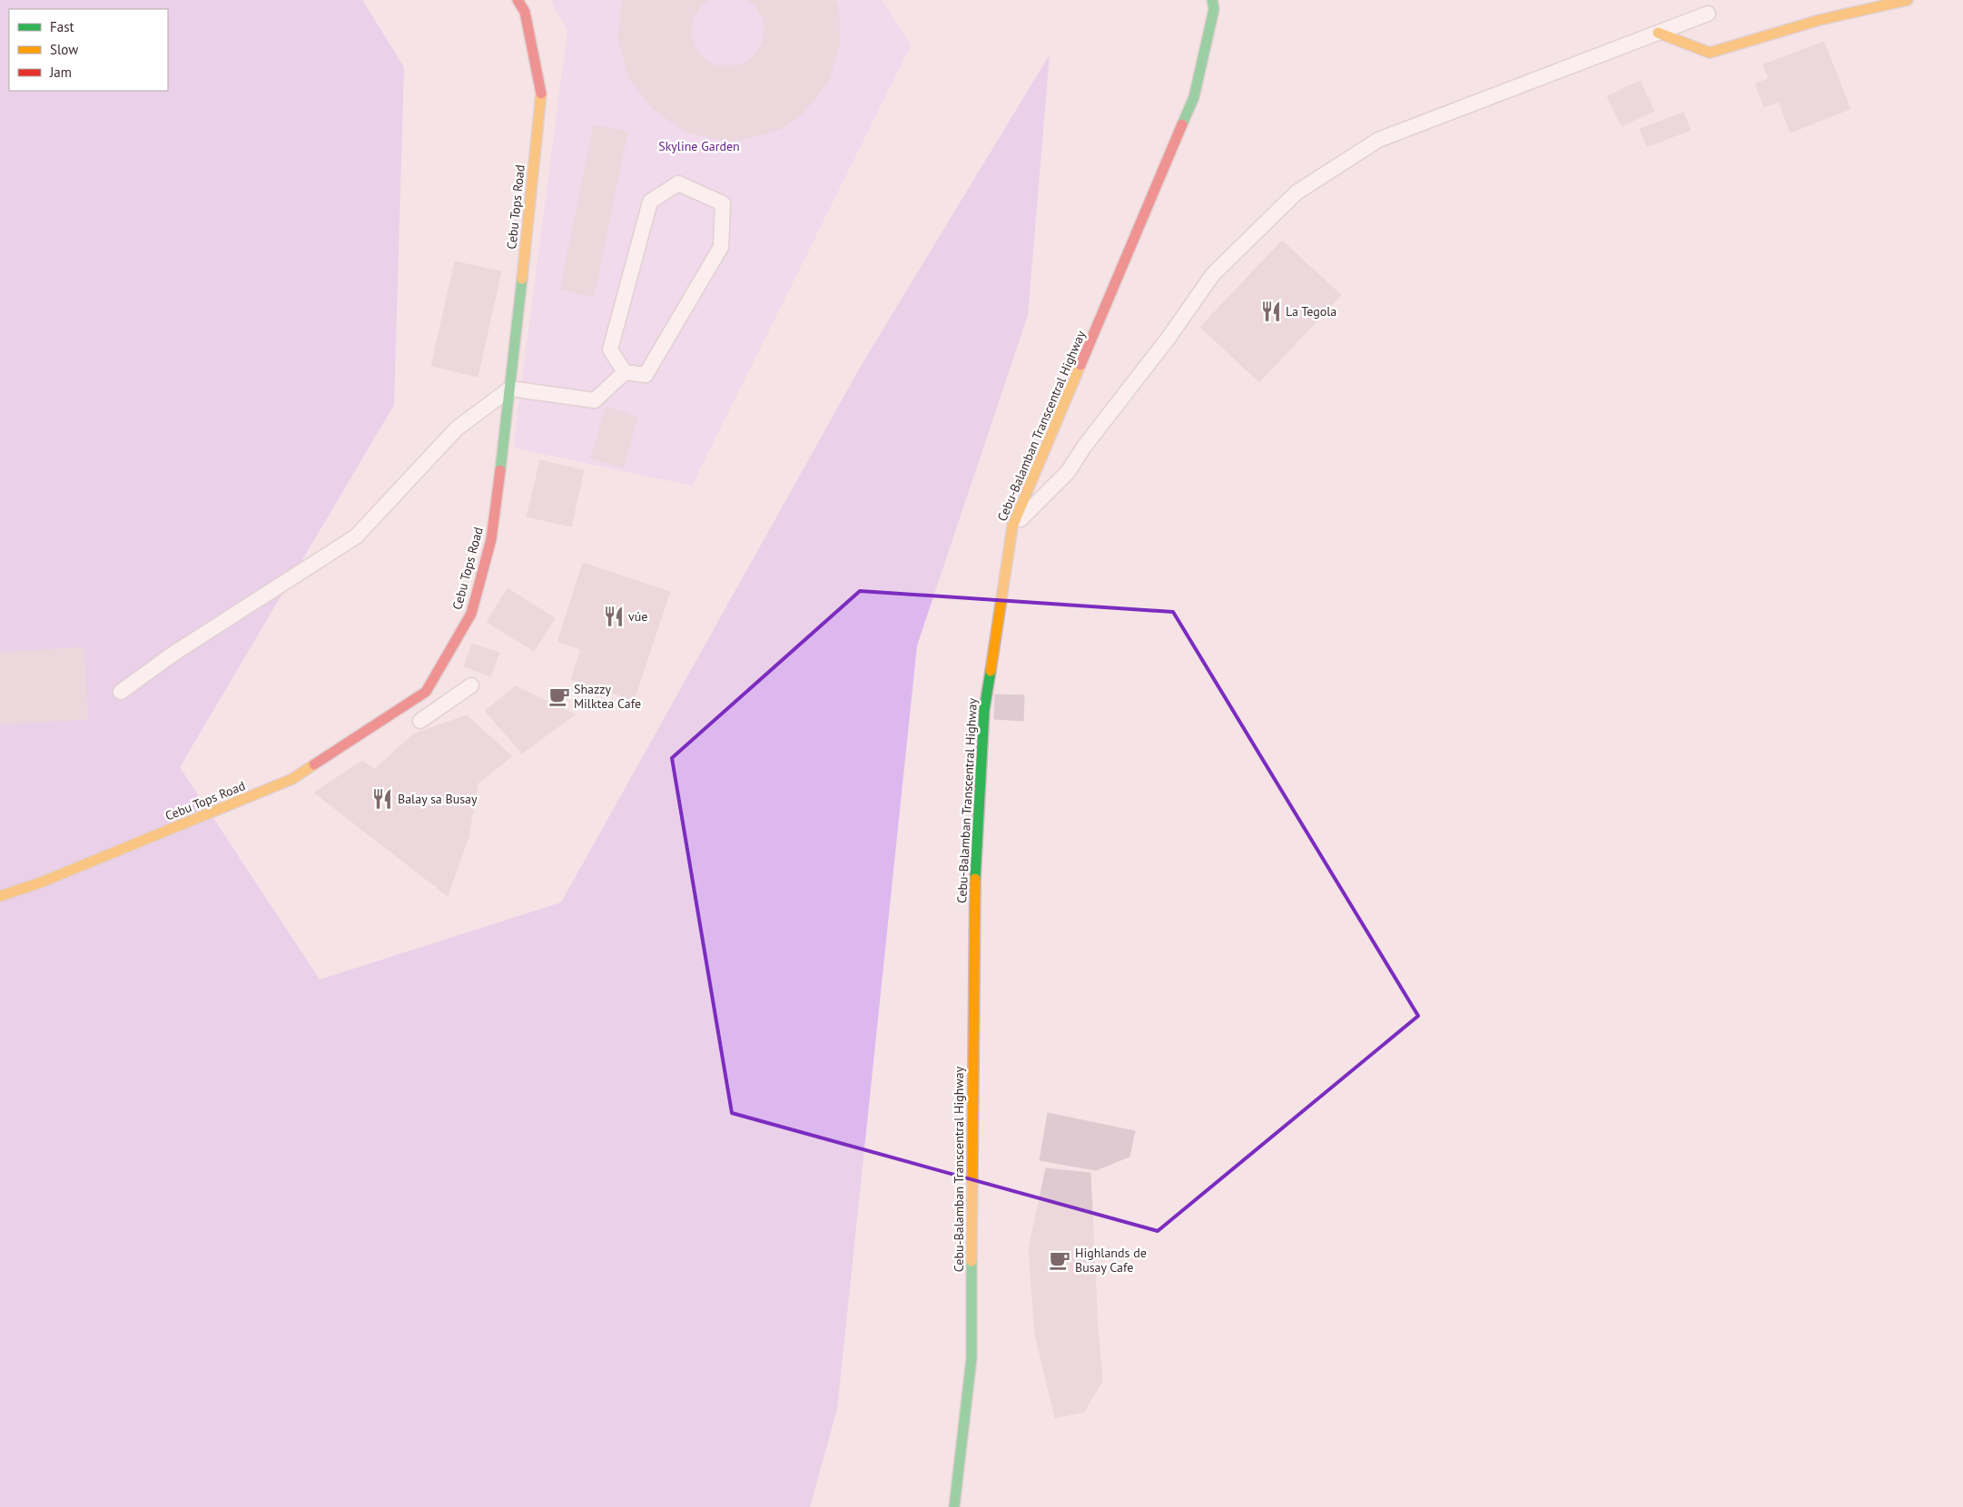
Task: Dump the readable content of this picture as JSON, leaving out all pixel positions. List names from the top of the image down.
{
  "streets": {
    "main road": ["Cebu Tops Road", "Cebu-Balamban Transcentral Highway"]
  },
  "parks": ["Skyline Garden"],
  "places": {
    "restaurant": ["La Tegola", "vúe", "Balay sa Busay"],
    "cafe": ["Shazzy Milktea Cafe", "Highlands de Busay Cafe"]
  },
  "legend": ["Fast", "Slow", "Jam"]
}
